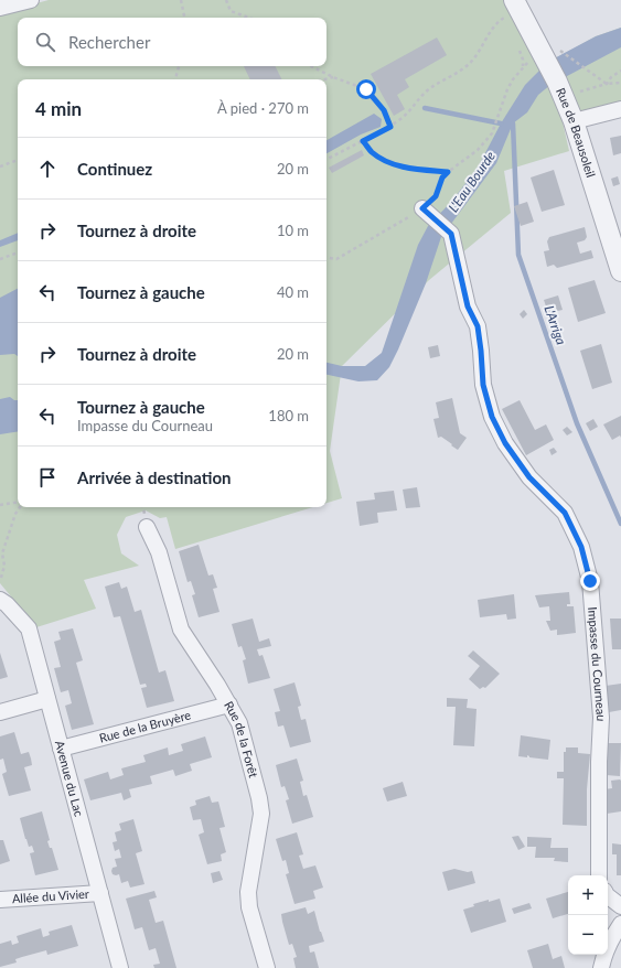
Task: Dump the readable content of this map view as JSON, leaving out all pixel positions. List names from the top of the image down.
{
  "streets": {
    "street": [
      "Rue de Beausoleil",
      "Impasse du Courneau",
      "Rue de la Bruyère",
      "Rue de la Forêt",
      "Avenue du Lac",
      "Allée du Vivier"
    ]
  },
  "crossings": [
    ["Rue de la Bruyère", "Rue de la Forêt"],
    ["Rue de la Bruyère", "Avenue du Lac"],
    ["Avenue du Lac", "Allée du Vivier"]
  ],
  "water": ["L'Eau Bourde", "L'Arriga"],
  "page": {
    "search": "Rechercher",
    "heading": ["4 min", "À pied · 270 m"],
    "list": [
      ["Continuez", "20 m"],
      ["Tournez à droite", "10 m"],
      ["Tournez à gauche", "40 m"],
      ["Tournez à droite", "20 m"],
      ["Tournez à gauche", "Impasse du Courneau", "180 m"],
      "Arrivée à destination"
    ],
    "map_buttons": ["+", "−"]
  }
}
